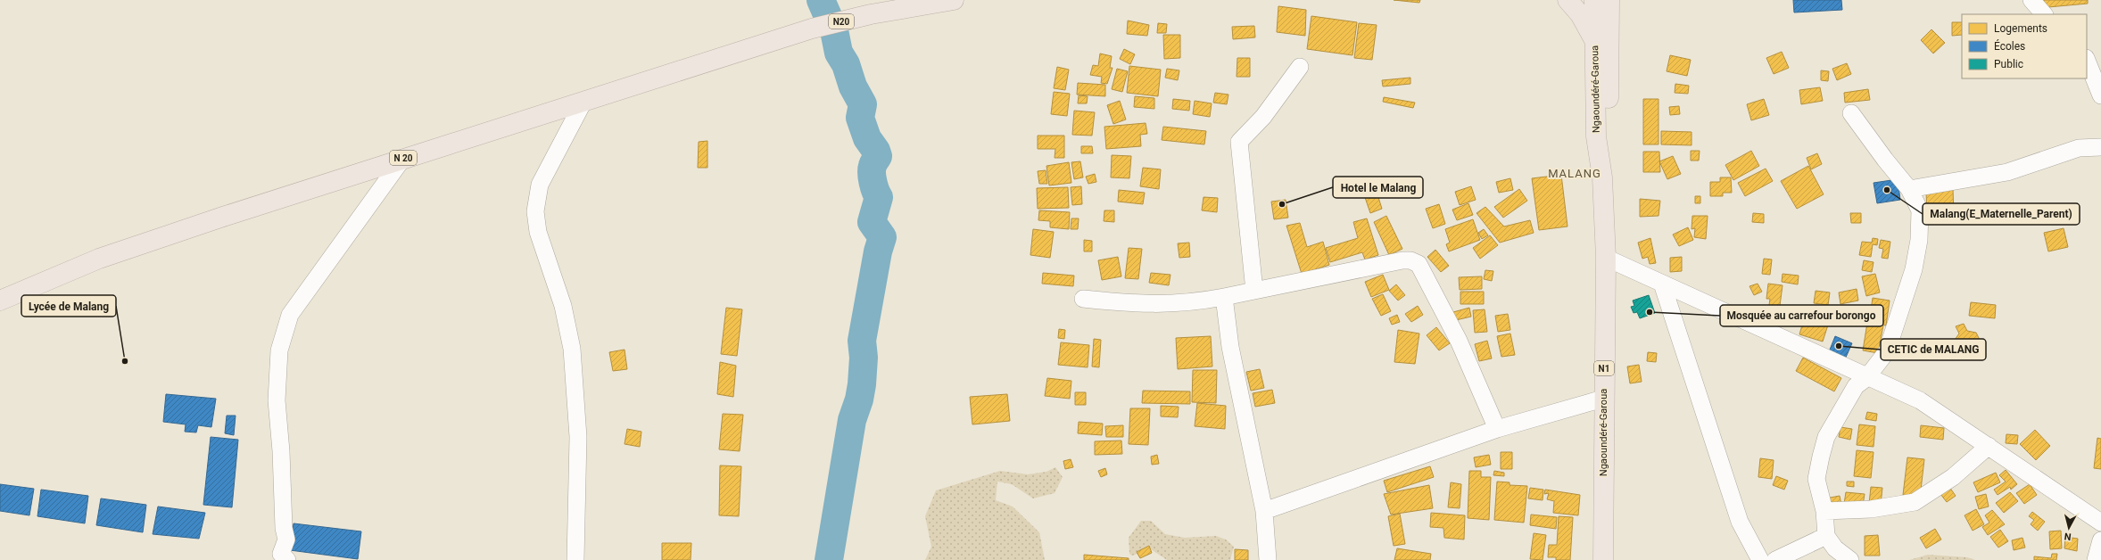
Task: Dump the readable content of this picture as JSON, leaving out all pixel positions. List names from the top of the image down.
{
  "streets": {
    "highway": [
      "N20",
      "Ngaoundéré-Garoua",
      "N 20",
      "N1"
    ]
  },
  "crossings": [
    ["N20", "N 20"]
  ],
  "districts": ["MALANG"],
  "places": [
    "Malang(E_Maternelle_Parent)",
    "Hotel le Malang",
    "Mosquée au carrefour borongo",
    "CETIC de MALANG",
    "Lycée de Malang"
  ],
  "legend": ["Logements", "Écoles", "Public"],
  "north": "bottom"
}
